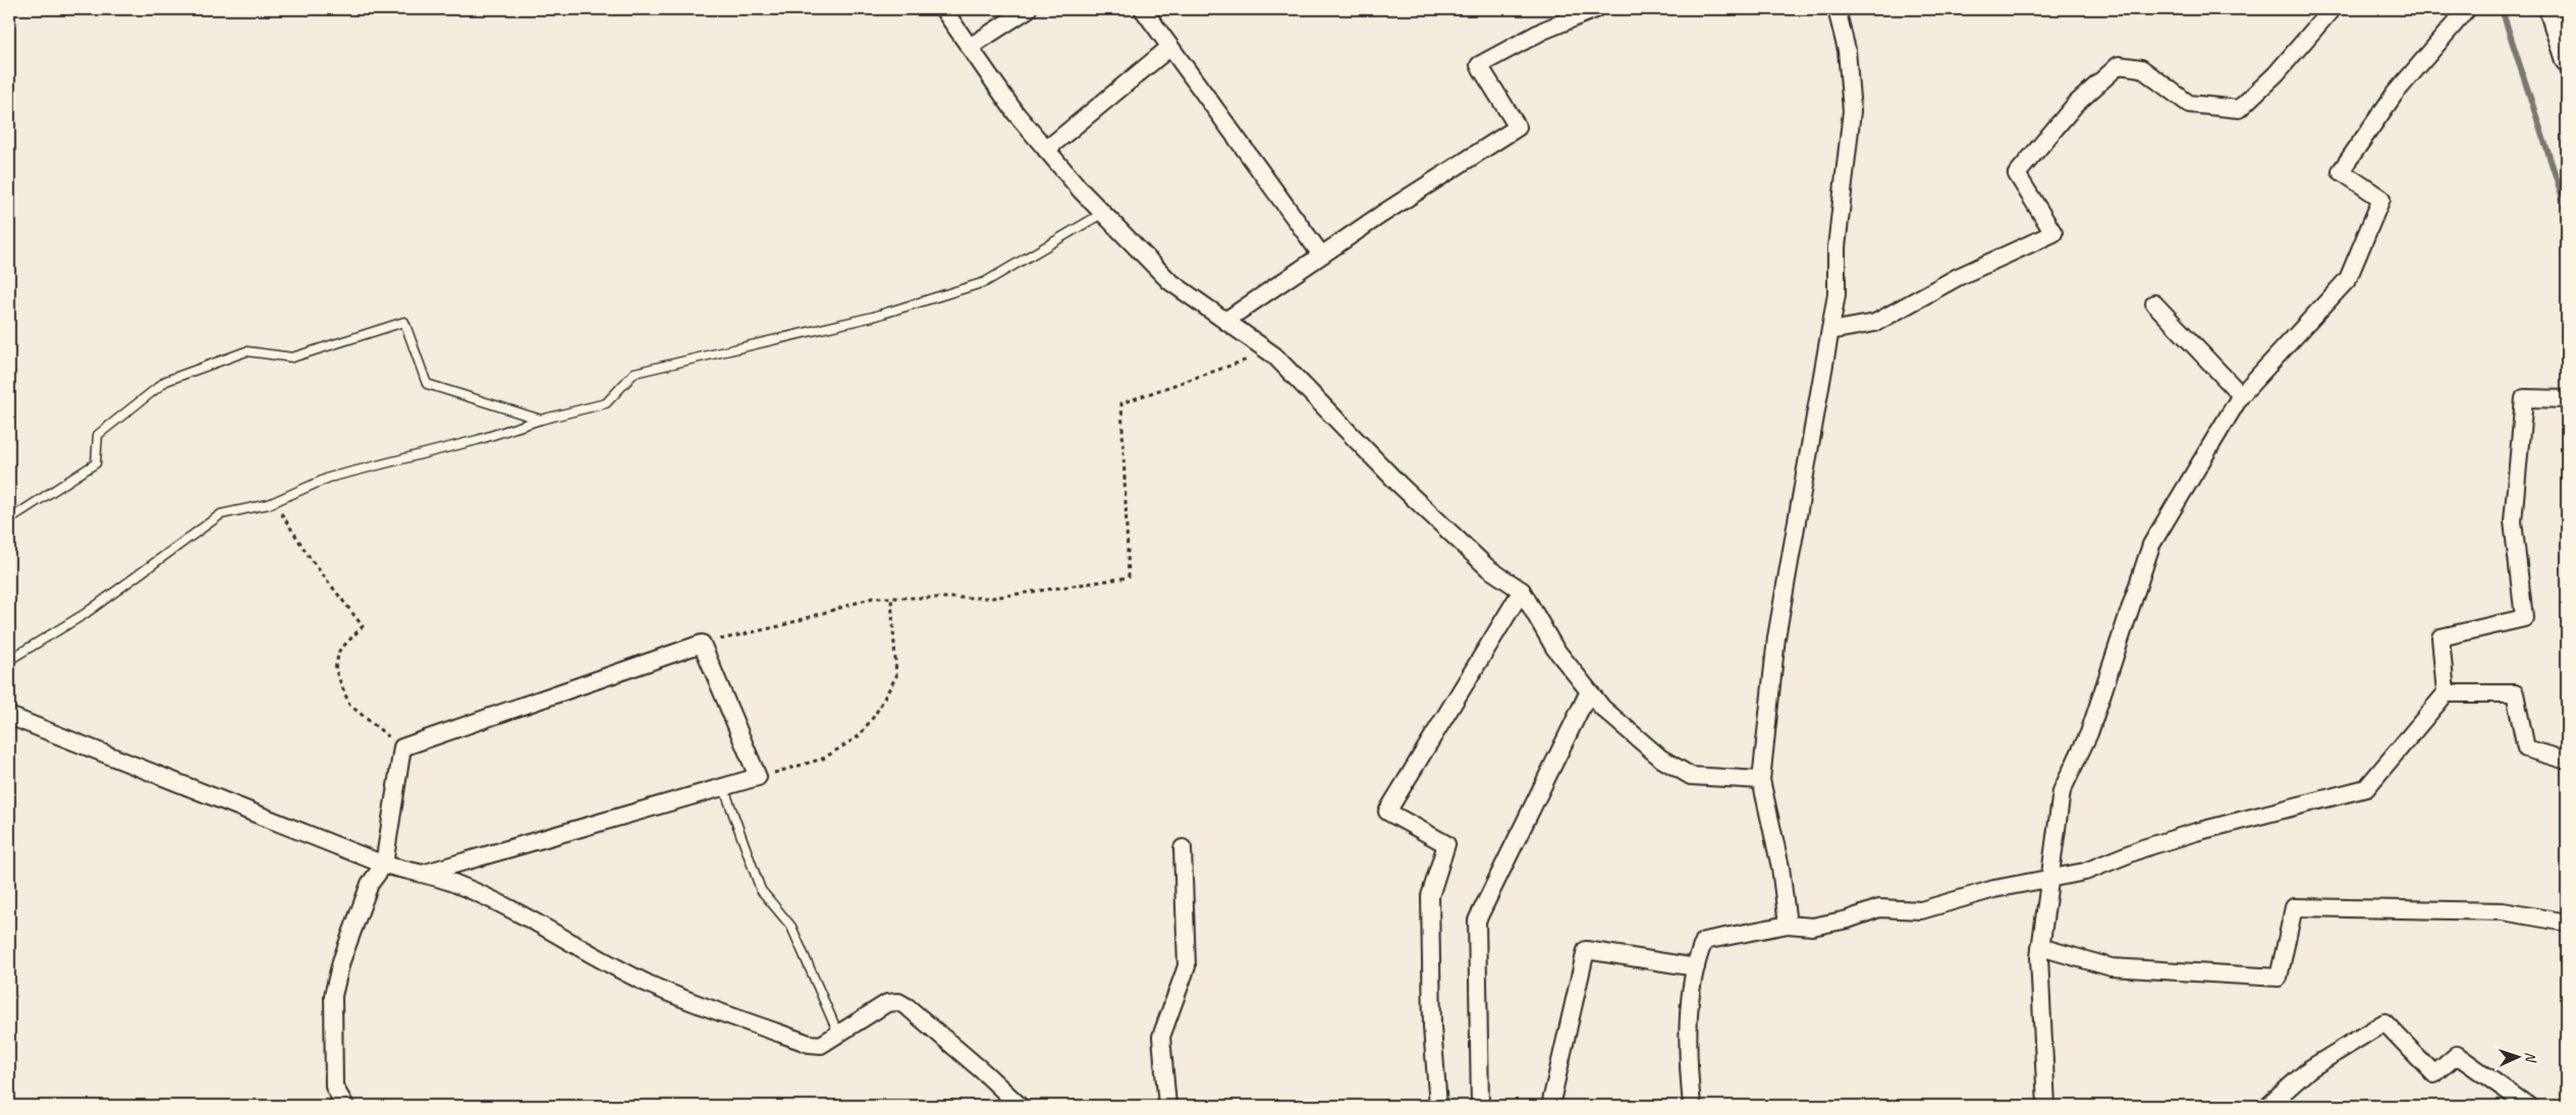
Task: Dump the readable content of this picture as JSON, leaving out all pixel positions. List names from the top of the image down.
{
  "north": "right"
}
